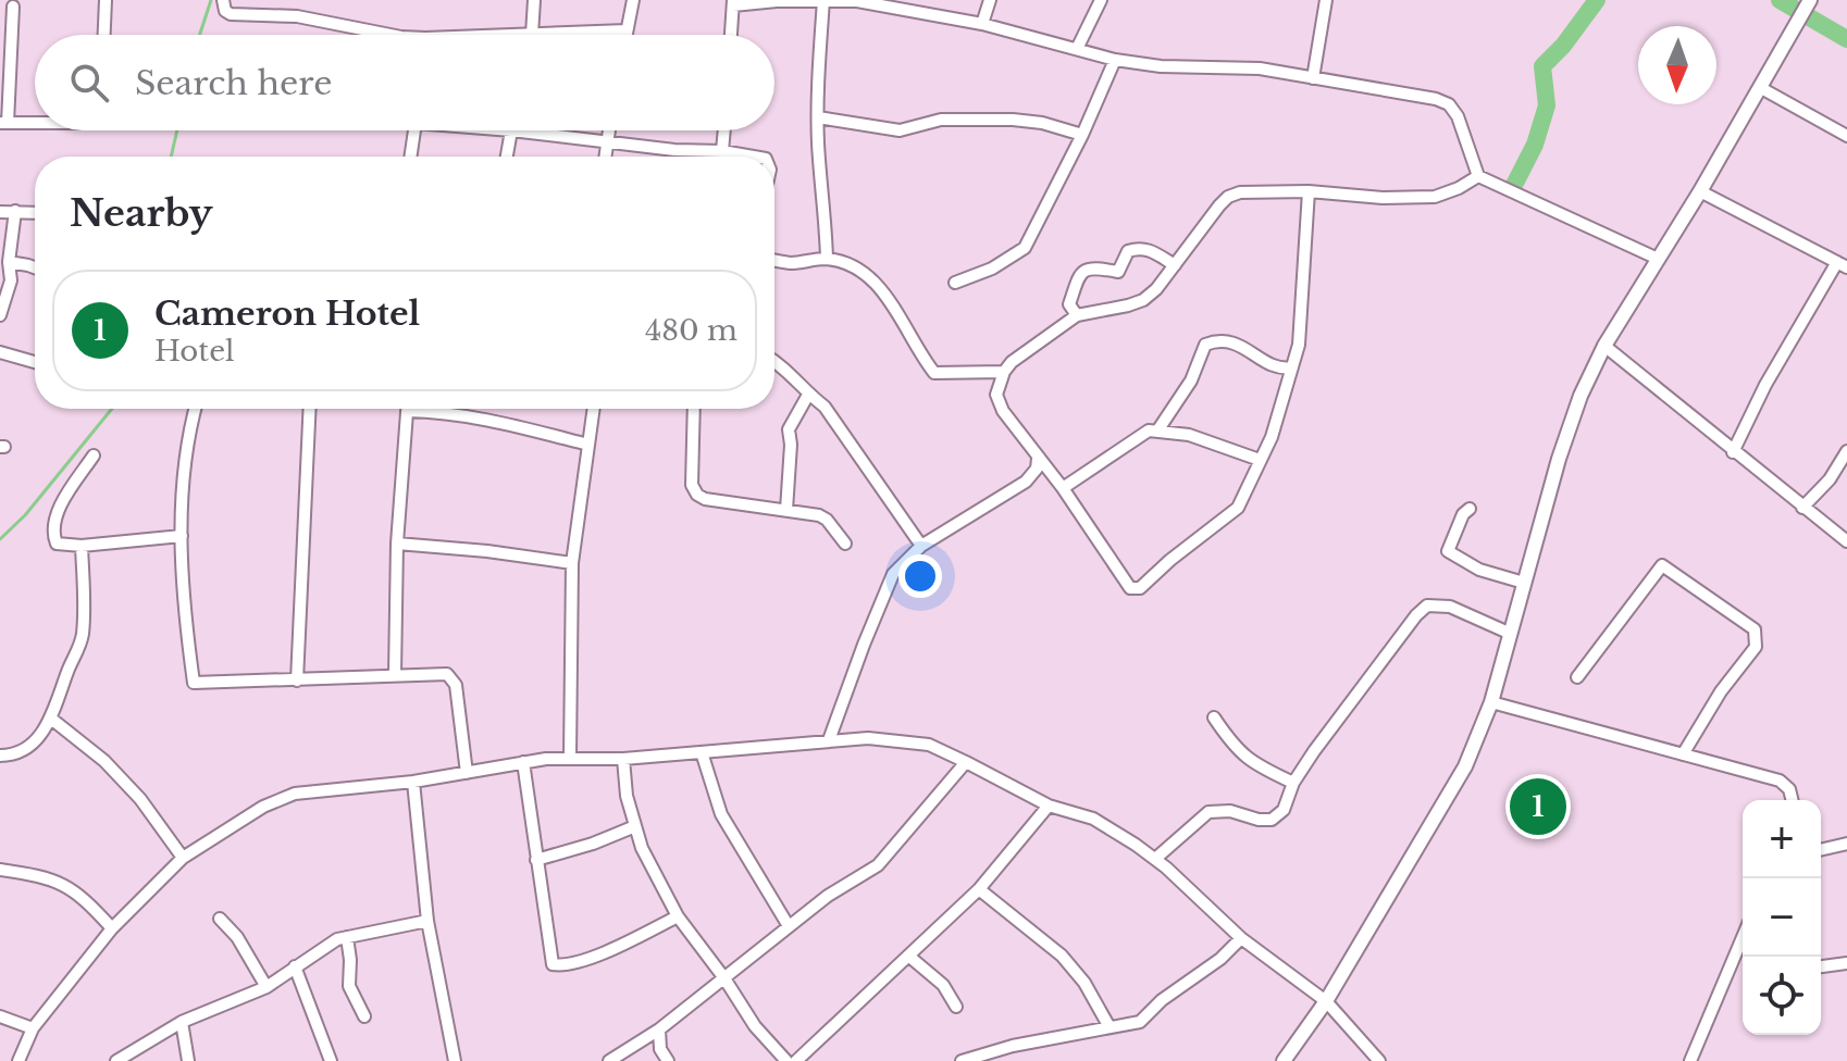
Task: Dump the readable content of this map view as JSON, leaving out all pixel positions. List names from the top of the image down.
{
  "north": "bottom",
  "page": {
    "search": "Search here",
    "heading": "Nearby",
    "list": [
      {
        "mark": "1",
        "name": "Cameron Hotel",
        "note": "Hotel",
        "value": "480 m"
      }
    ],
    "pins": "1",
    "map_buttons": ["+", "−"]
  }
}
